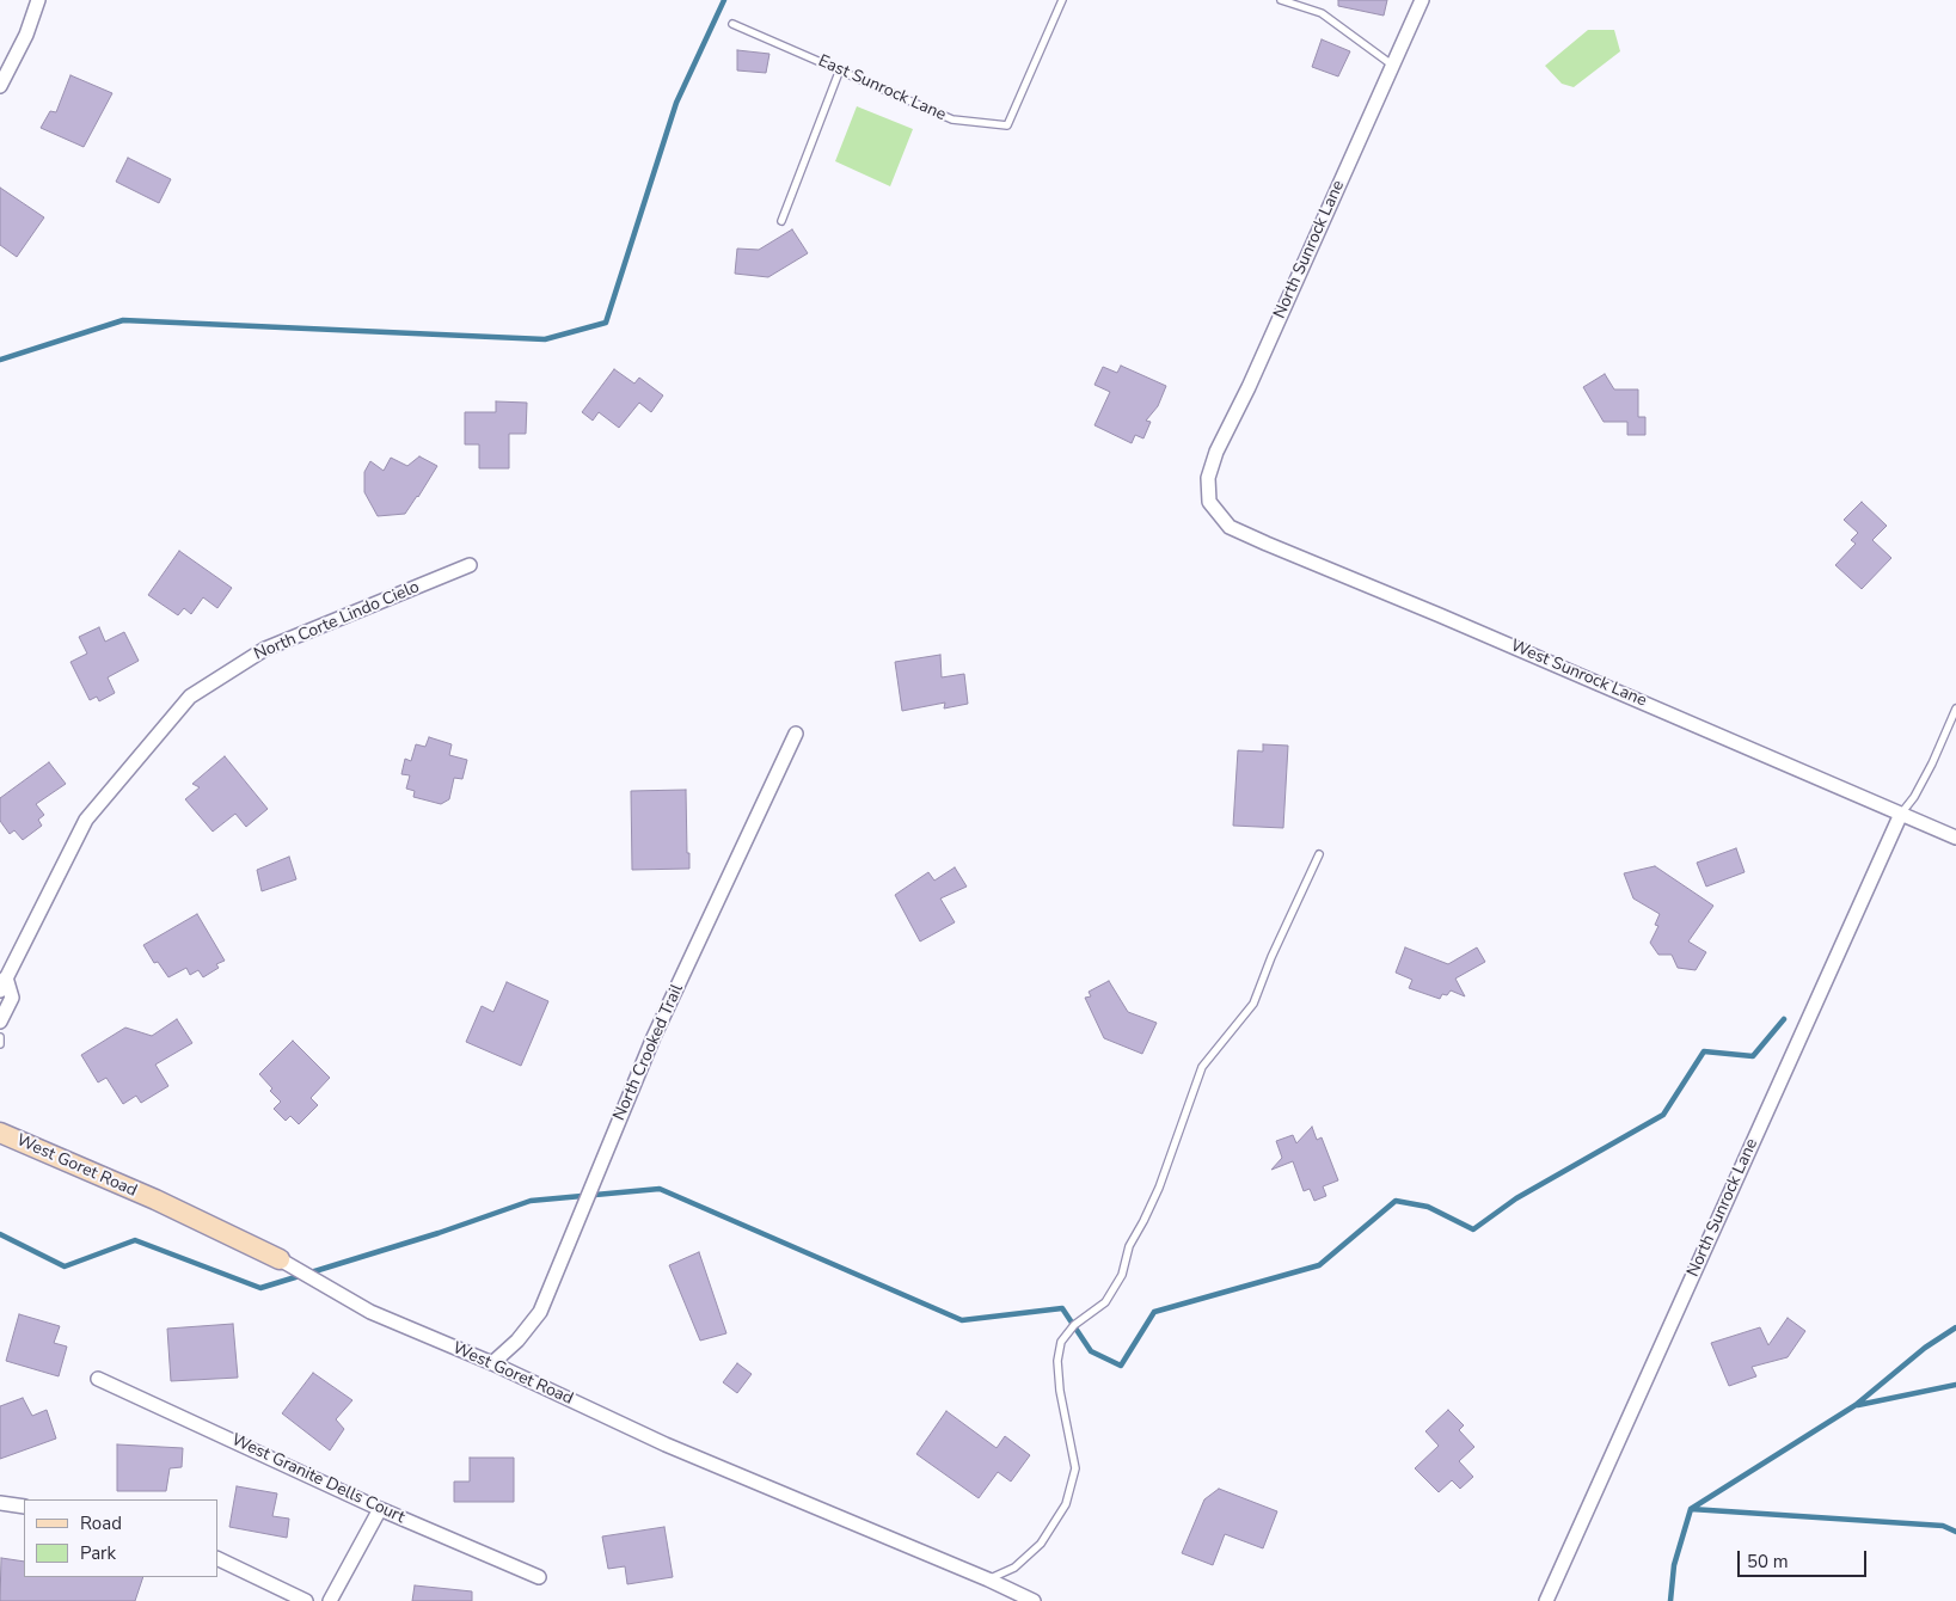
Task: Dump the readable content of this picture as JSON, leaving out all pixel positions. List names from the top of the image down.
{
  "streets": {
    "street": [
      "North Sunrock Lane",
      "North Corte Lindo Cielo",
      "West Sunrock Lane",
      "North Crooked Trail",
      "West Goret Road",
      "West Granite Dells Court"
    ],
    "lane": ["East Sunrock Lane"]
  },
  "crossings": [
    ["North Sunrock Lane", "West Sunrock Lane"],
    ["North Crooked Trail", "West Goret Road"]
  ],
  "legend": ["Road", "Park"],
  "scale_bar": "50 m"
}
